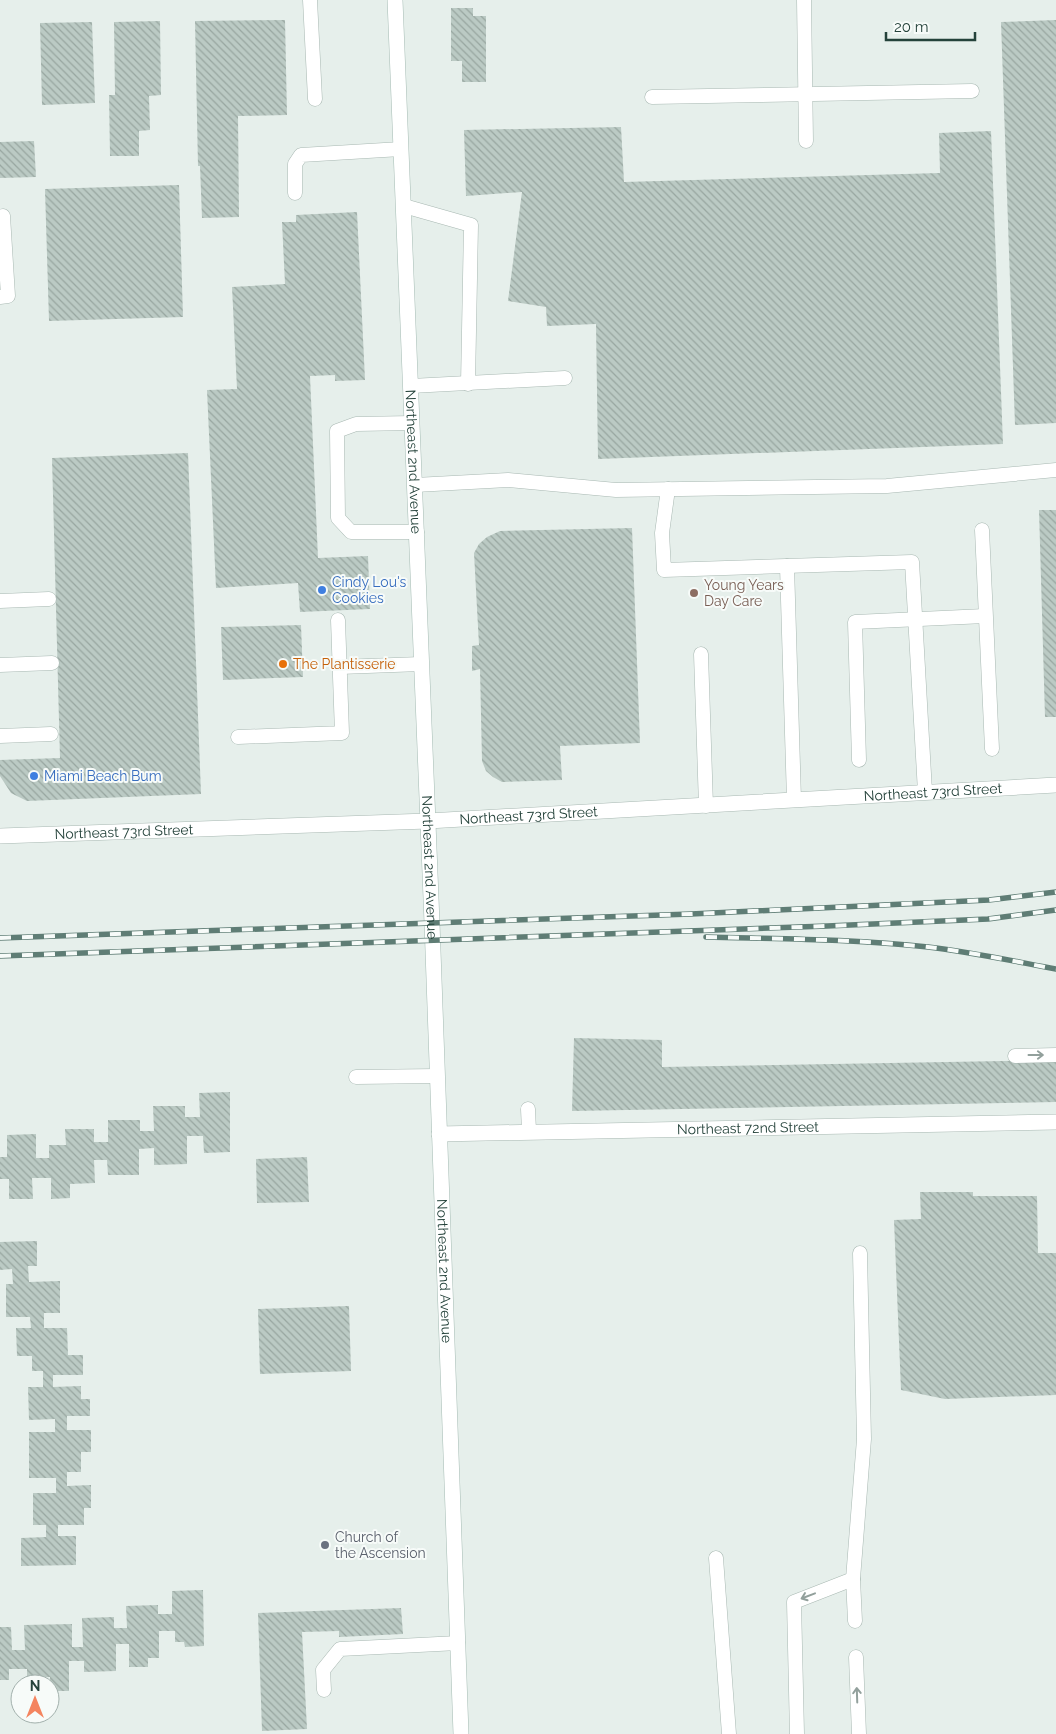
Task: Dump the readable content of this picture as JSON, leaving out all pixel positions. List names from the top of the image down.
{
  "streets": {
    "main road": ["Northeast 2nd Avenue", "Northeast 73rd Street", "Northeast 72nd Street"]
  },
  "crossings": [
    ["Northeast 2nd Avenue", "Northeast 73rd Street"],
    ["Northeast 2nd Avenue", "Northeast 72nd Street"]
  ],
  "places": [
    "Cindy Lou's Cookies",
    "Young Years Day Care",
    "The Plantisserie",
    "Miami Beach Bum",
    "Church of the Ascension"
  ],
  "scale_bar": "20 m",
  "north": "top"
}
